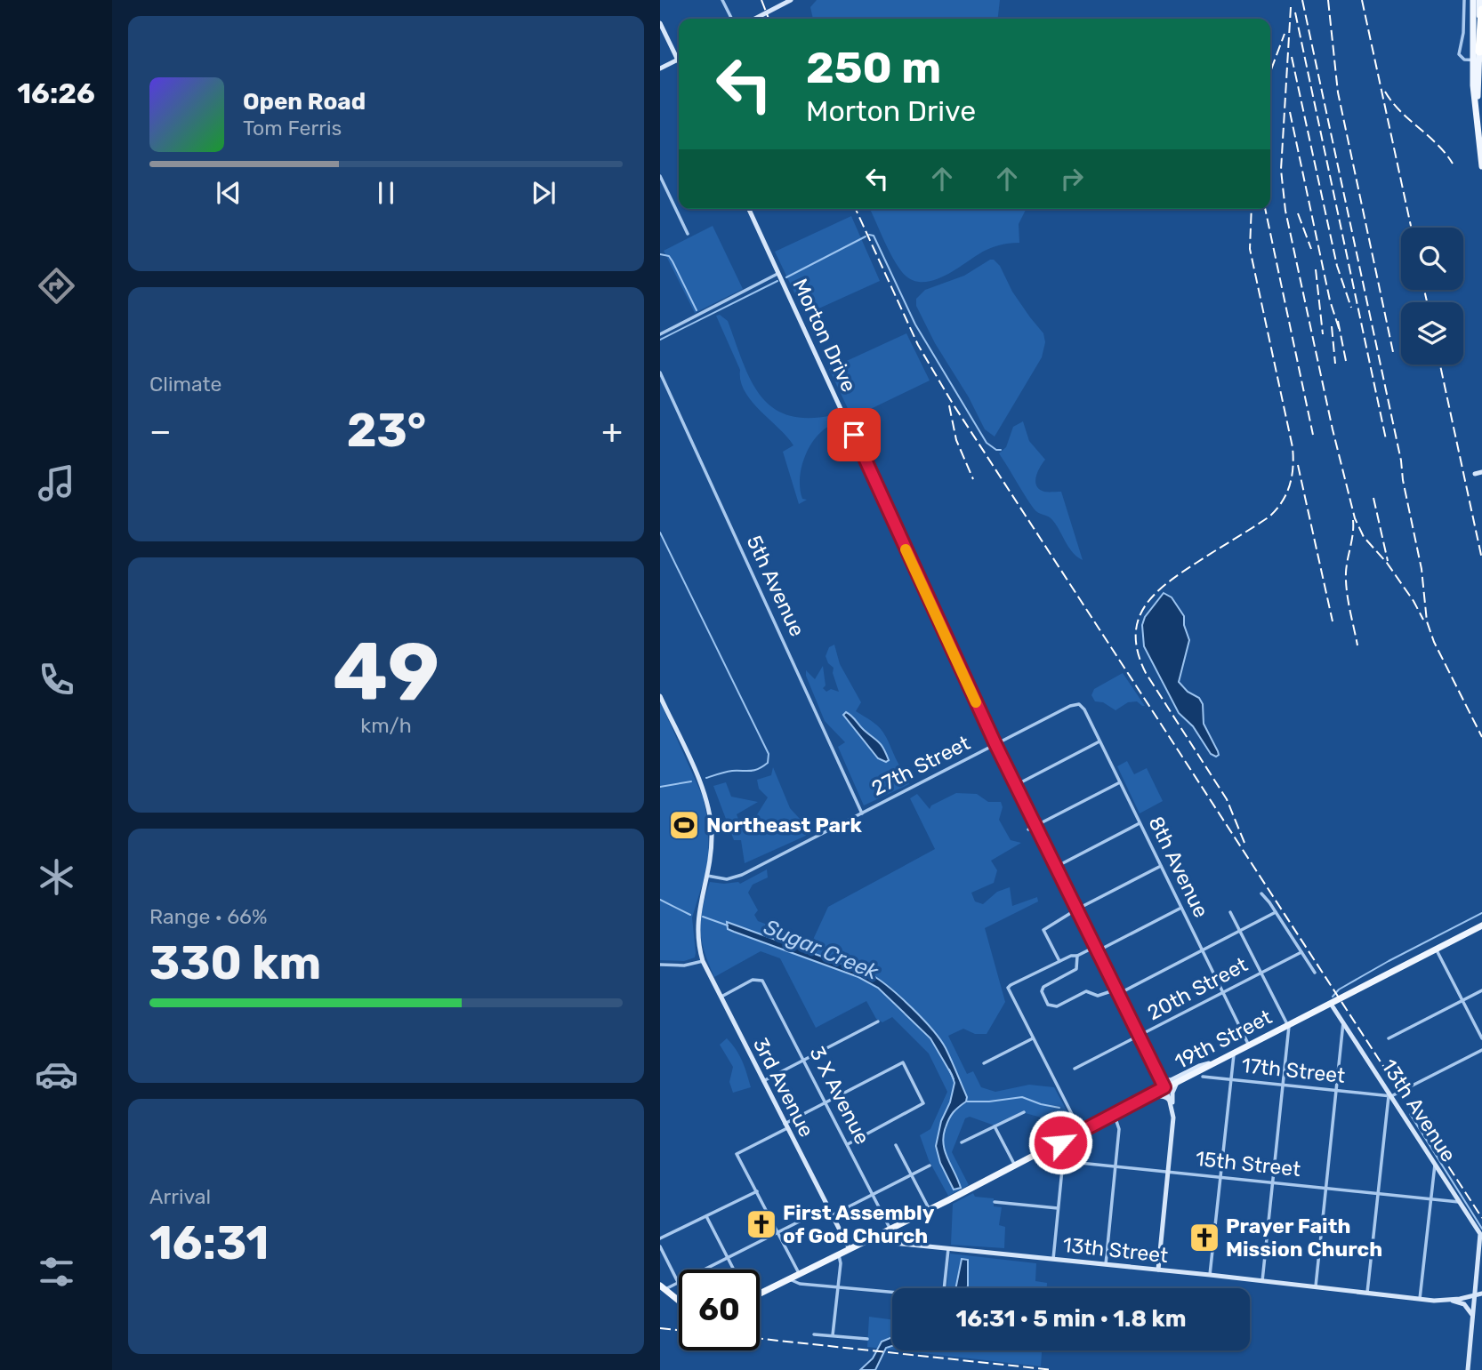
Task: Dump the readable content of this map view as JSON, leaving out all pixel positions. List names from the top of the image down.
{
  "streets": {
    "main road": ["19th Street"],
    "street": [
      "Morton Drive",
      "5th Avenue",
      "27th Street",
      "8th Avenue",
      "20th Street",
      "17th Street",
      "3rd Avenue",
      "3 X Avenue",
      "13th Avenue",
      "15th Street",
      "13th Street"
    ]
  },
  "crossings": [
    ["Morton Drive", "27th Street"],
    ["Morton Drive", "20th Street"],
    ["Morton Drive", "19th Street"],
    ["Morton Drive", "15th Street"],
    ["Morton Drive", "13th Street"],
    ["5th Avenue", "27th Street"],
    ["27th Street", "8th Avenue"],
    ["27th Street", "3rd Avenue"],
    ["8th Avenue", "20th Street"],
    ["8th Avenue", "19th Street"],
    ["19th Street", "3rd Avenue"],
    ["19th Street", "3 X Avenue"],
    ["19th Street", "13th Avenue"],
    ["19th Street", "15th Street"],
    ["19th Street", "13th Street"],
    ["17th Street", "13th Avenue"],
    ["3rd Avenue", "3 X Avenue"],
    ["13th Avenue", "15th Street"],
    ["13th Avenue", "13th Street"]
  ],
  "water": ["Sugar Creek"],
  "places": {
    "sports": ["Northeast Park"],
    "church": ["First Assembly of God Church", "Prayer Faith Mission Church"]
  },
  "page": {
    "tabs": "16:26",
    "turn": ["250 m", "Morton Drive"],
    "song": ["Open Road", "Tom Ferris"],
    "tile": [
      "Climate",
      ["49", "km/h"],
      ["Range · 66%", "330 km"],
      ["Arrival", "16:31"]
    ],
    "heat": ["−", "23°", "+"],
    "limit": "60",
    "trip": "16:31 · 5 min · 1.8 km"
  }
}
